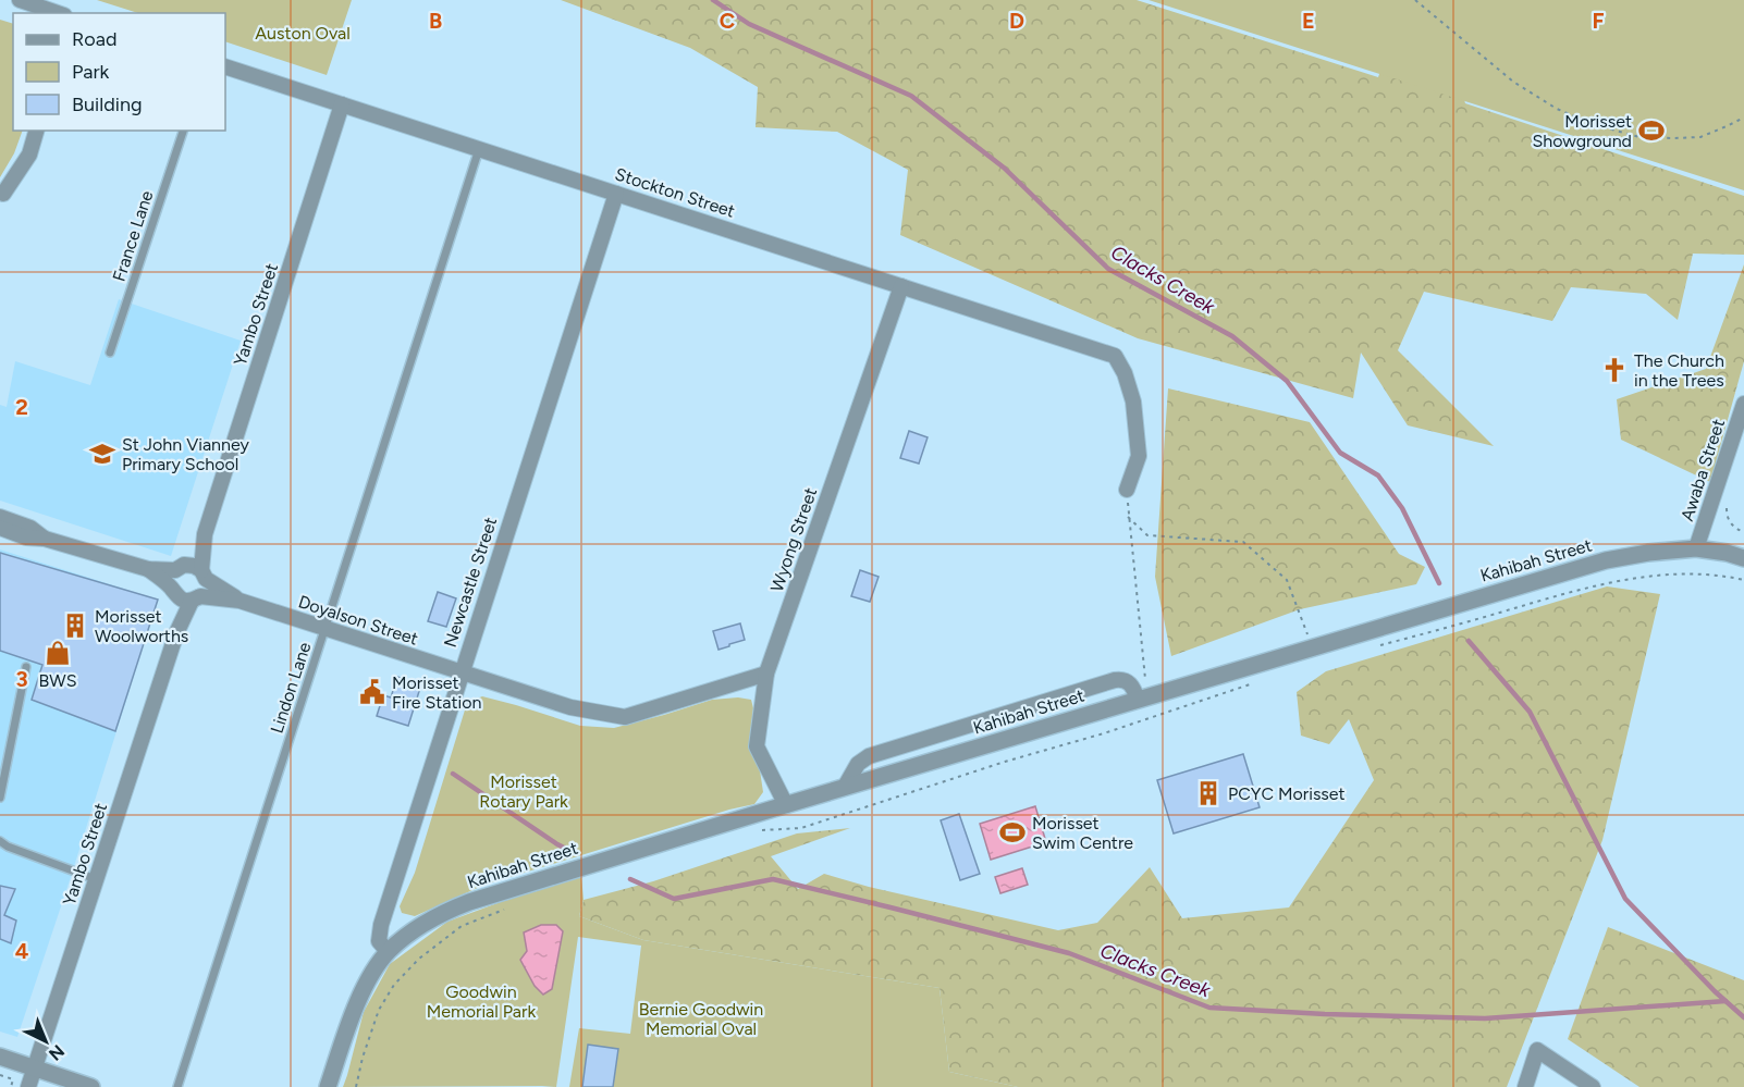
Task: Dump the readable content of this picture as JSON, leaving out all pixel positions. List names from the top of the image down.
{
  "streets": {
    "street": [
      "Stockton Street",
      "Yambo Street",
      "Awaba Street",
      "Wyong Street",
      "Kahibah Street",
      "Newcastle Street",
      "Doyalson Street"
    ],
    "lane": ["France Lane", "Lindon Lane"]
  },
  "crossings": [
    ["Stockton Street", "Yambo Street"],
    ["Stockton Street", "Wyong Street"],
    ["Stockton Street", "Newcastle Street"],
    ["Stockton Street", "Lindon Lane"],
    ["Yambo Street", "Doyalson Street"],
    ["Awaba Street", "Kahibah Street"],
    ["Wyong Street", "Kahibah Street"],
    ["Wyong Street", "Doyalson Street"],
    ["Kahibah Street", "Newcastle Street"],
    ["Newcastle Street", "Doyalson Street"],
    ["Doyalson Street", "Lindon Lane"]
  ],
  "water": ["Clacks Creek"],
  "parks": [
    "Auston Oval",
    "Morisset Rotary Park",
    "Goodwin Memorial Park",
    "Bernie Goodwin Memorial Oval"
  ],
  "places": {
    "sports": ["Morisset Showground", "Morisset Swim Centre"],
    "church": ["The Church in the Trees"],
    "school or university": ["St John Vianney Primary School"],
    "building": ["Morisset Woolworths", "PCYC Morisset"],
    "shop": ["BWS"],
    "public building": ["Morisset Fire Station"]
  },
  "legend": ["Road", "Park", "Building"],
  "north": "bottom right",
  "grid": {
    "columns": [
      "B",
      "C",
      "D",
      "E",
      "F"
    ],
    "rows": ["2", "3", "4"]
  }
}
